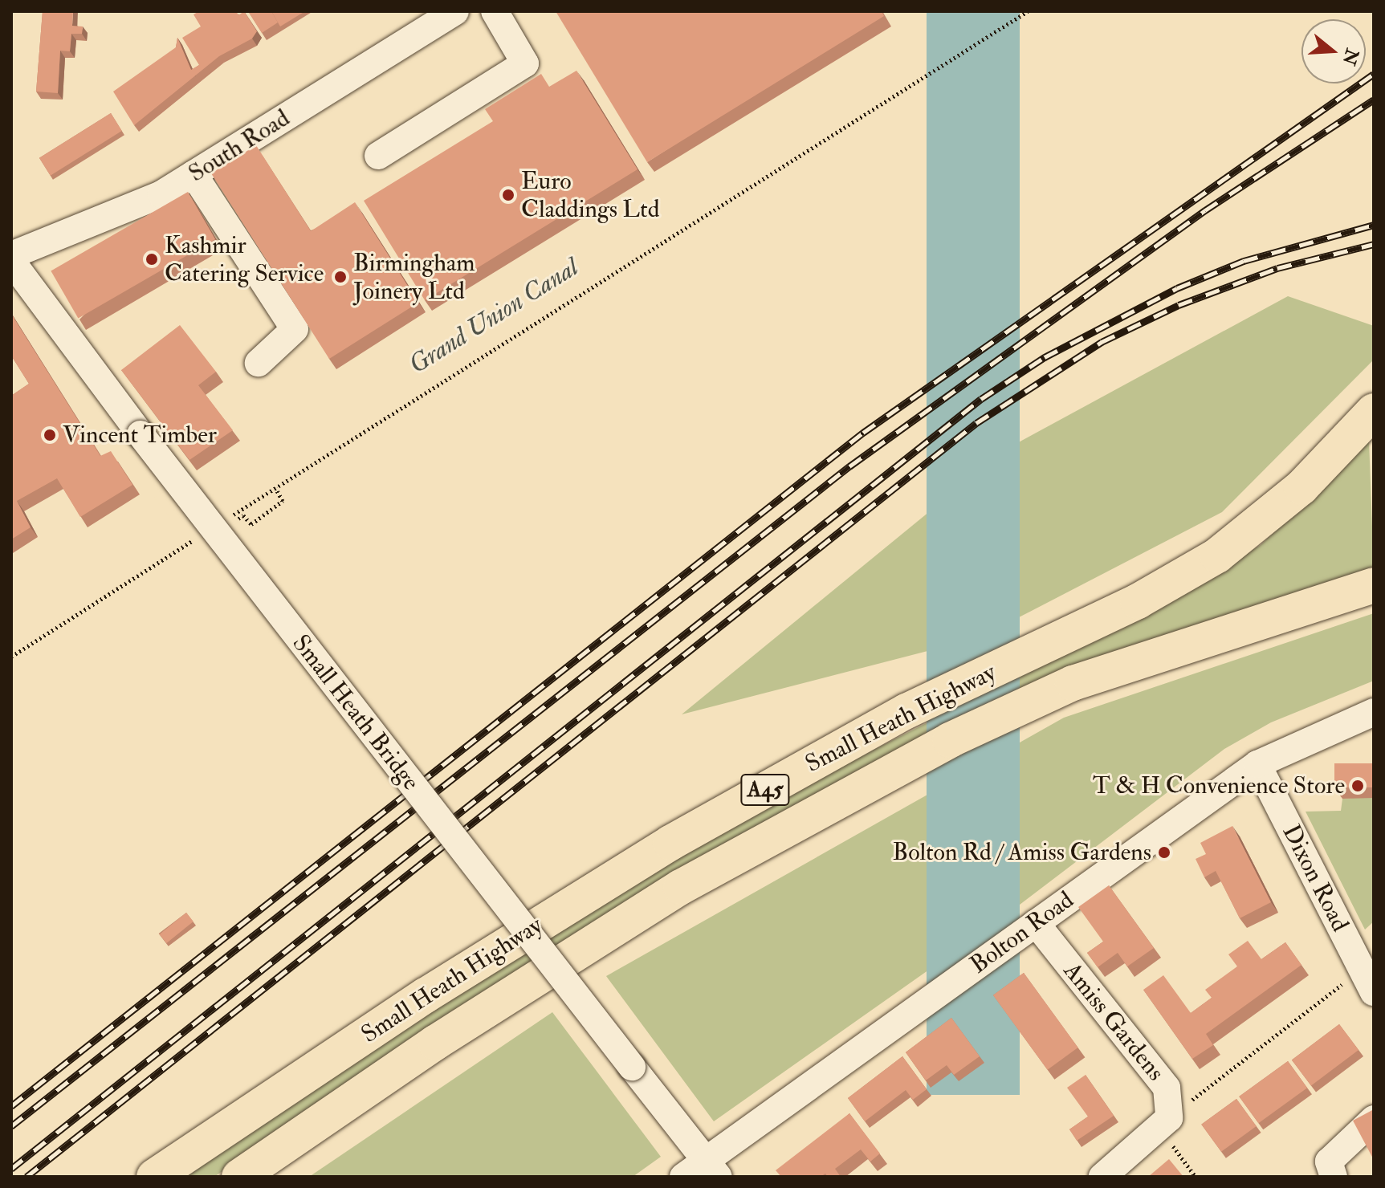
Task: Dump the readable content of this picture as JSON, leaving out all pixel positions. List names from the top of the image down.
{
  "streets": {
    "highway": ["Small Heath Highway", "A45"],
    "street": [
      "South Road",
      "Small Heath Bridge",
      "Dixon Road",
      "Bolton Road",
      "Amiss Gardens"
    ]
  },
  "crossings": [
    ["Small Heath Bridge", "Bolton Road"],
    ["Dixon Road", "Bolton Road"],
    ["Bolton Road", "Amiss Gardens"]
  ],
  "water": ["Grand Union Canal"],
  "places": [
    "Euro Claddings Ltd",
    "Kashmir Catering Service",
    "Birmingham Joinery Ltd",
    "Vincent Timber",
    "T & H Convenience Store",
    "Bolton Rd / Amiss Gardens"
  ],
  "north": "right"
}
